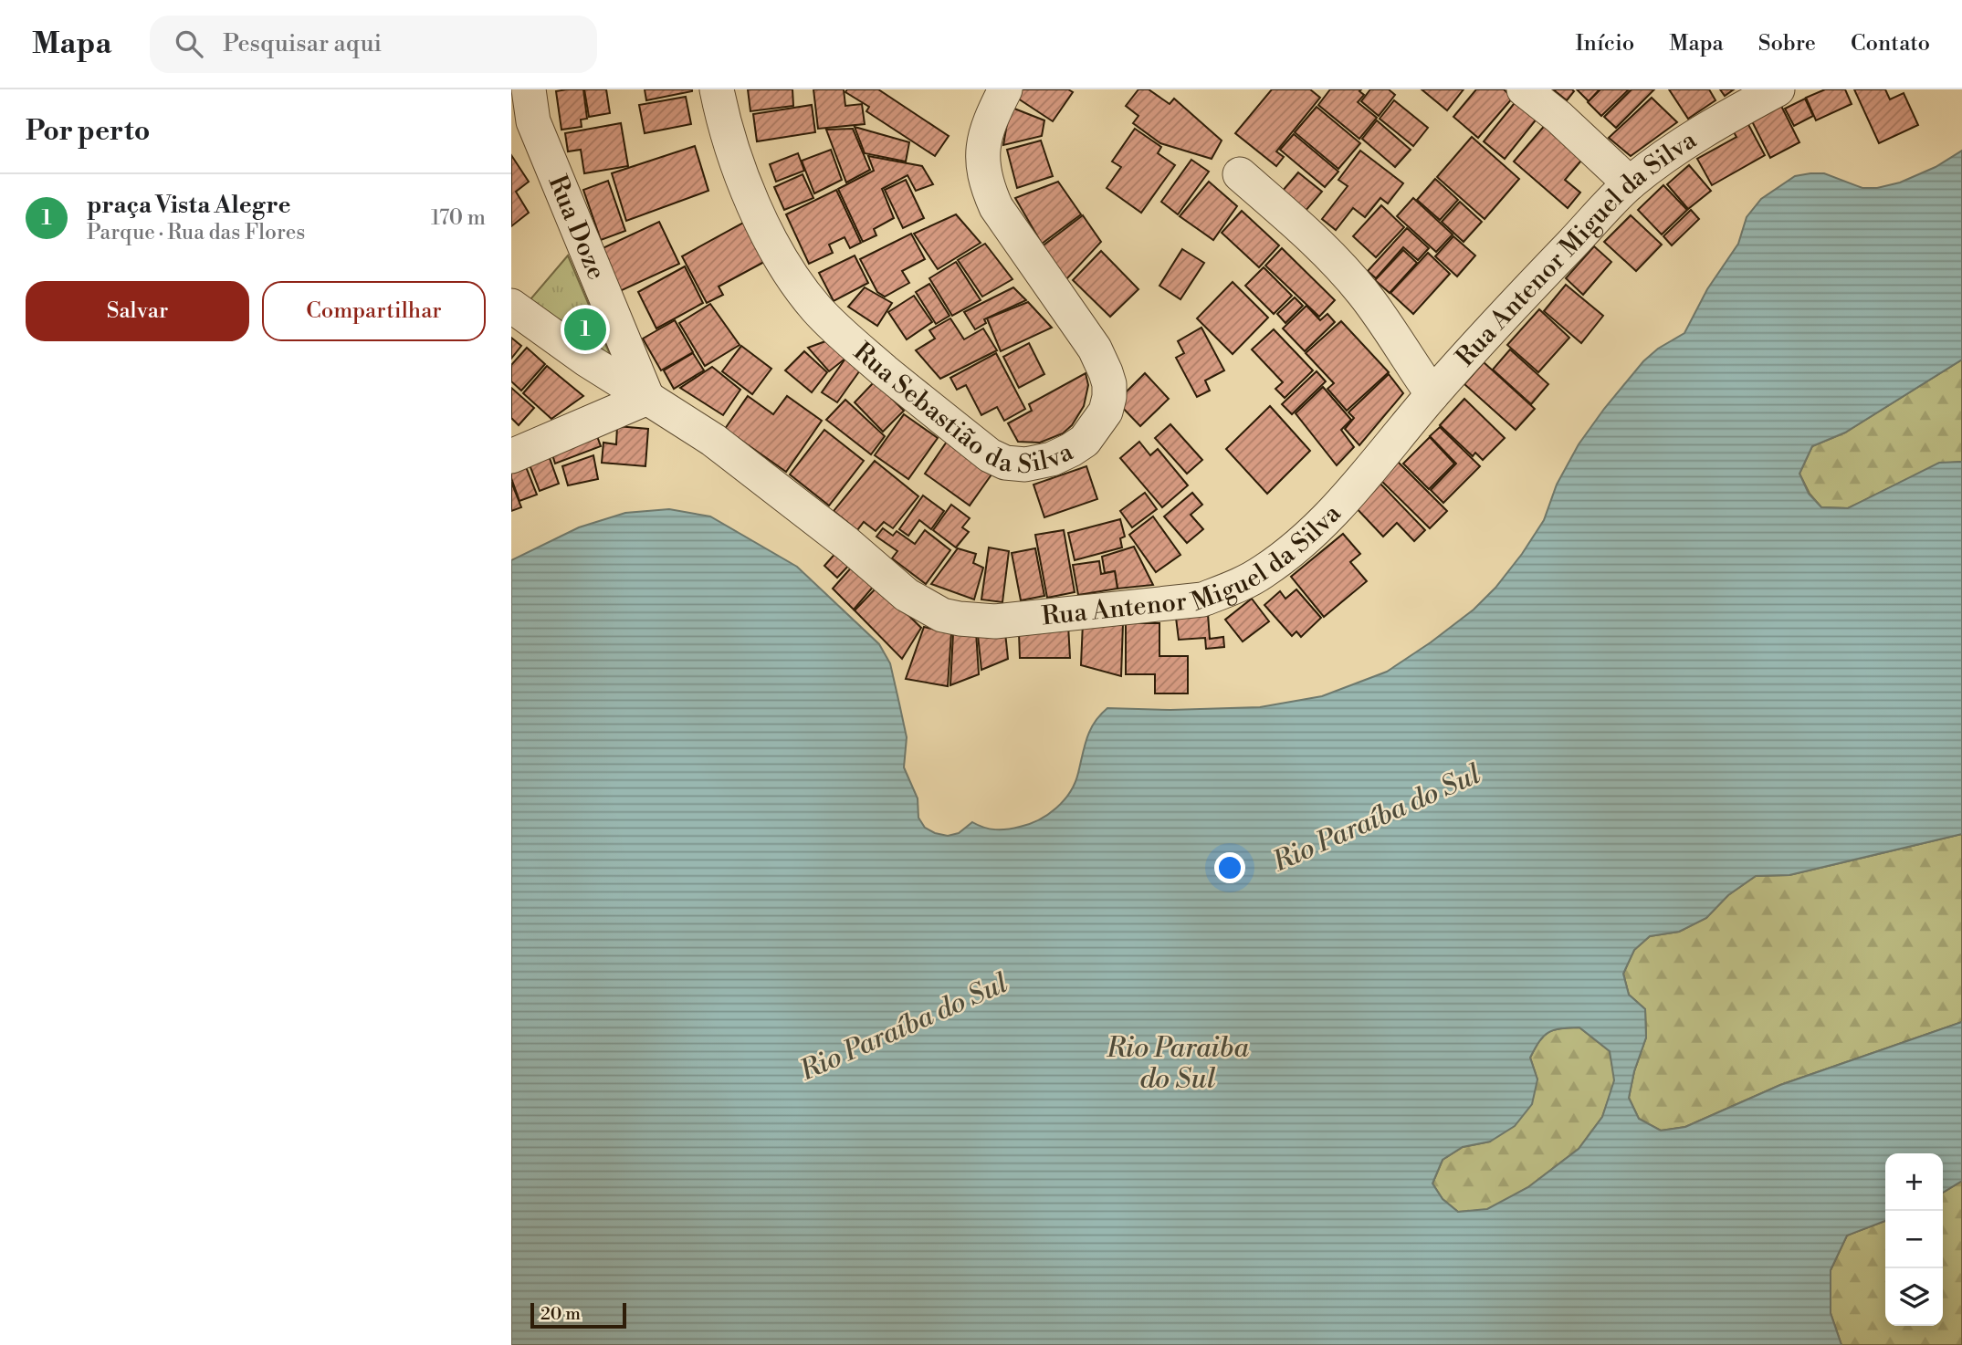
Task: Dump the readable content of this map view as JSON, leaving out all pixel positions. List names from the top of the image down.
{
  "streets": {
    "street": ["Rua Doze", "Rua Antenor Miguel da Silva", "Rua Sebastião da Silva"]
  },
  "crossings": [
    ["Rua Doze", "Rua Antenor Miguel da Silva"]
  ],
  "water": ["Rio Paraíba do Sul", "Rio Paraiba do Sul"],
  "scale_bar": "20 m",
  "page": {
    "header": "Mapa",
    "search": "Pesquisar aqui",
    "nav": [
      "Início",
      "Mapa",
      "Sobre",
      "Contato"
    ],
    "heading": "Por perto",
    "list": [
      {
        "mark": "1",
        "name": "praça Vista Alegre",
        "note": "Parque · Rua das Flores",
        "value": "170 m"
      }
    ],
    "buttons": ["Salvar", "Compartilhar"],
    "pins": "1",
    "map_buttons": ["+", "−"],
    "scale": "20 m"
  }
}
